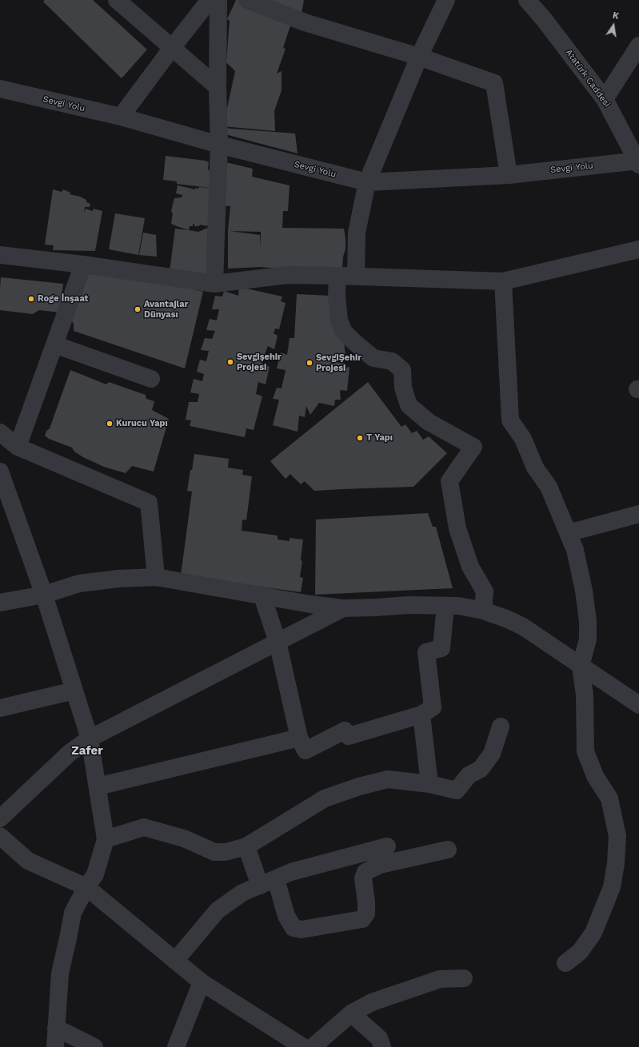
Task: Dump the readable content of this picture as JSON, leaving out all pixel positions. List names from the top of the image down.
{
  "streets": {
    "street": ["Atatürk Caddesi", "Sevgi Yolu"]
  },
  "crossings": [
    ["Atatürk Caddesi", "Sevgi Yolu"]
  ],
  "districts": ["Zafer"],
  "places": [
    "Roge İnşaat",
    "Avantajlar Dünyası",
    "Sevgişehir Projesi",
    "SevgiŞehir Projesi",
    "Kurucu Yapı",
    "T Yapı"
  ],
  "north": "top"
}
